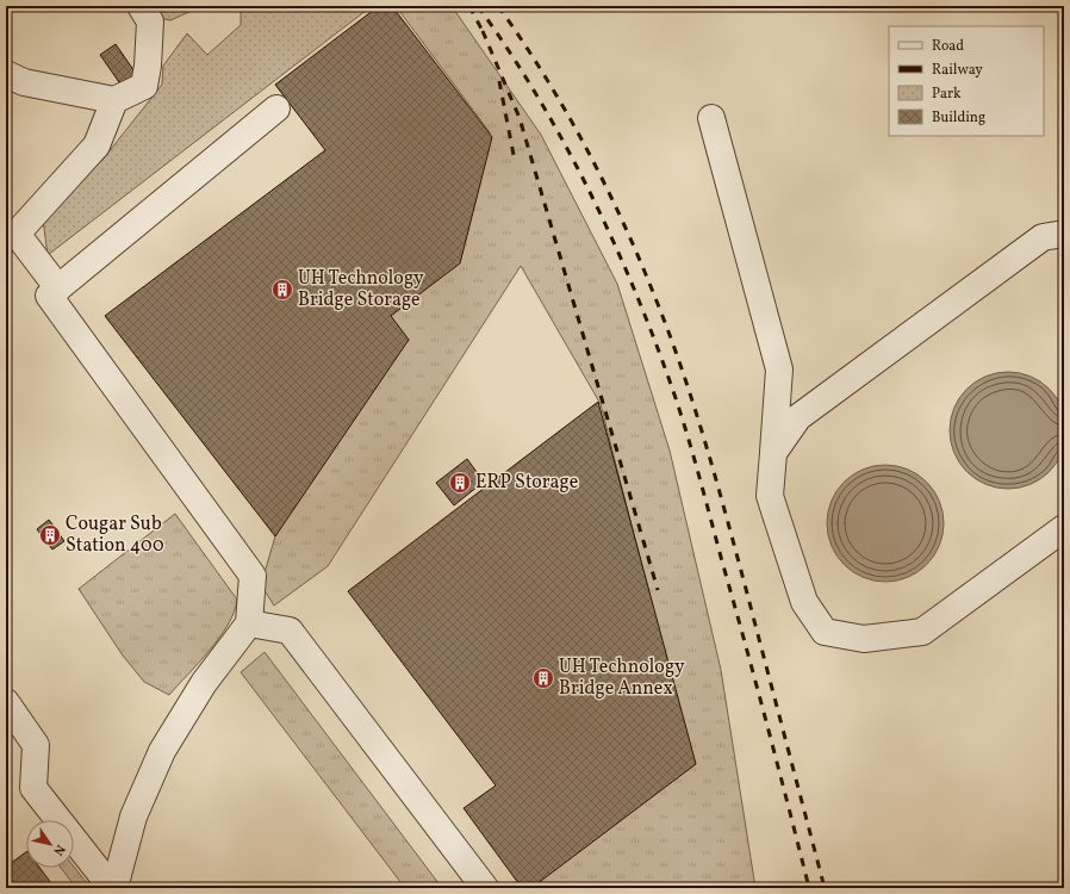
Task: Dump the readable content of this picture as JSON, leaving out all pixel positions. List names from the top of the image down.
{
  "places": {
    "building": [
      "UH Technology Bridge Storage",
      "ERP Storage",
      "Cougar Sub Station 400",
      "UH Technology Bridge Annex"
    ]
  },
  "legend": [
    "Road",
    "Railway",
    "Park",
    "Building"
  ],
  "north": "bottom right"
}
